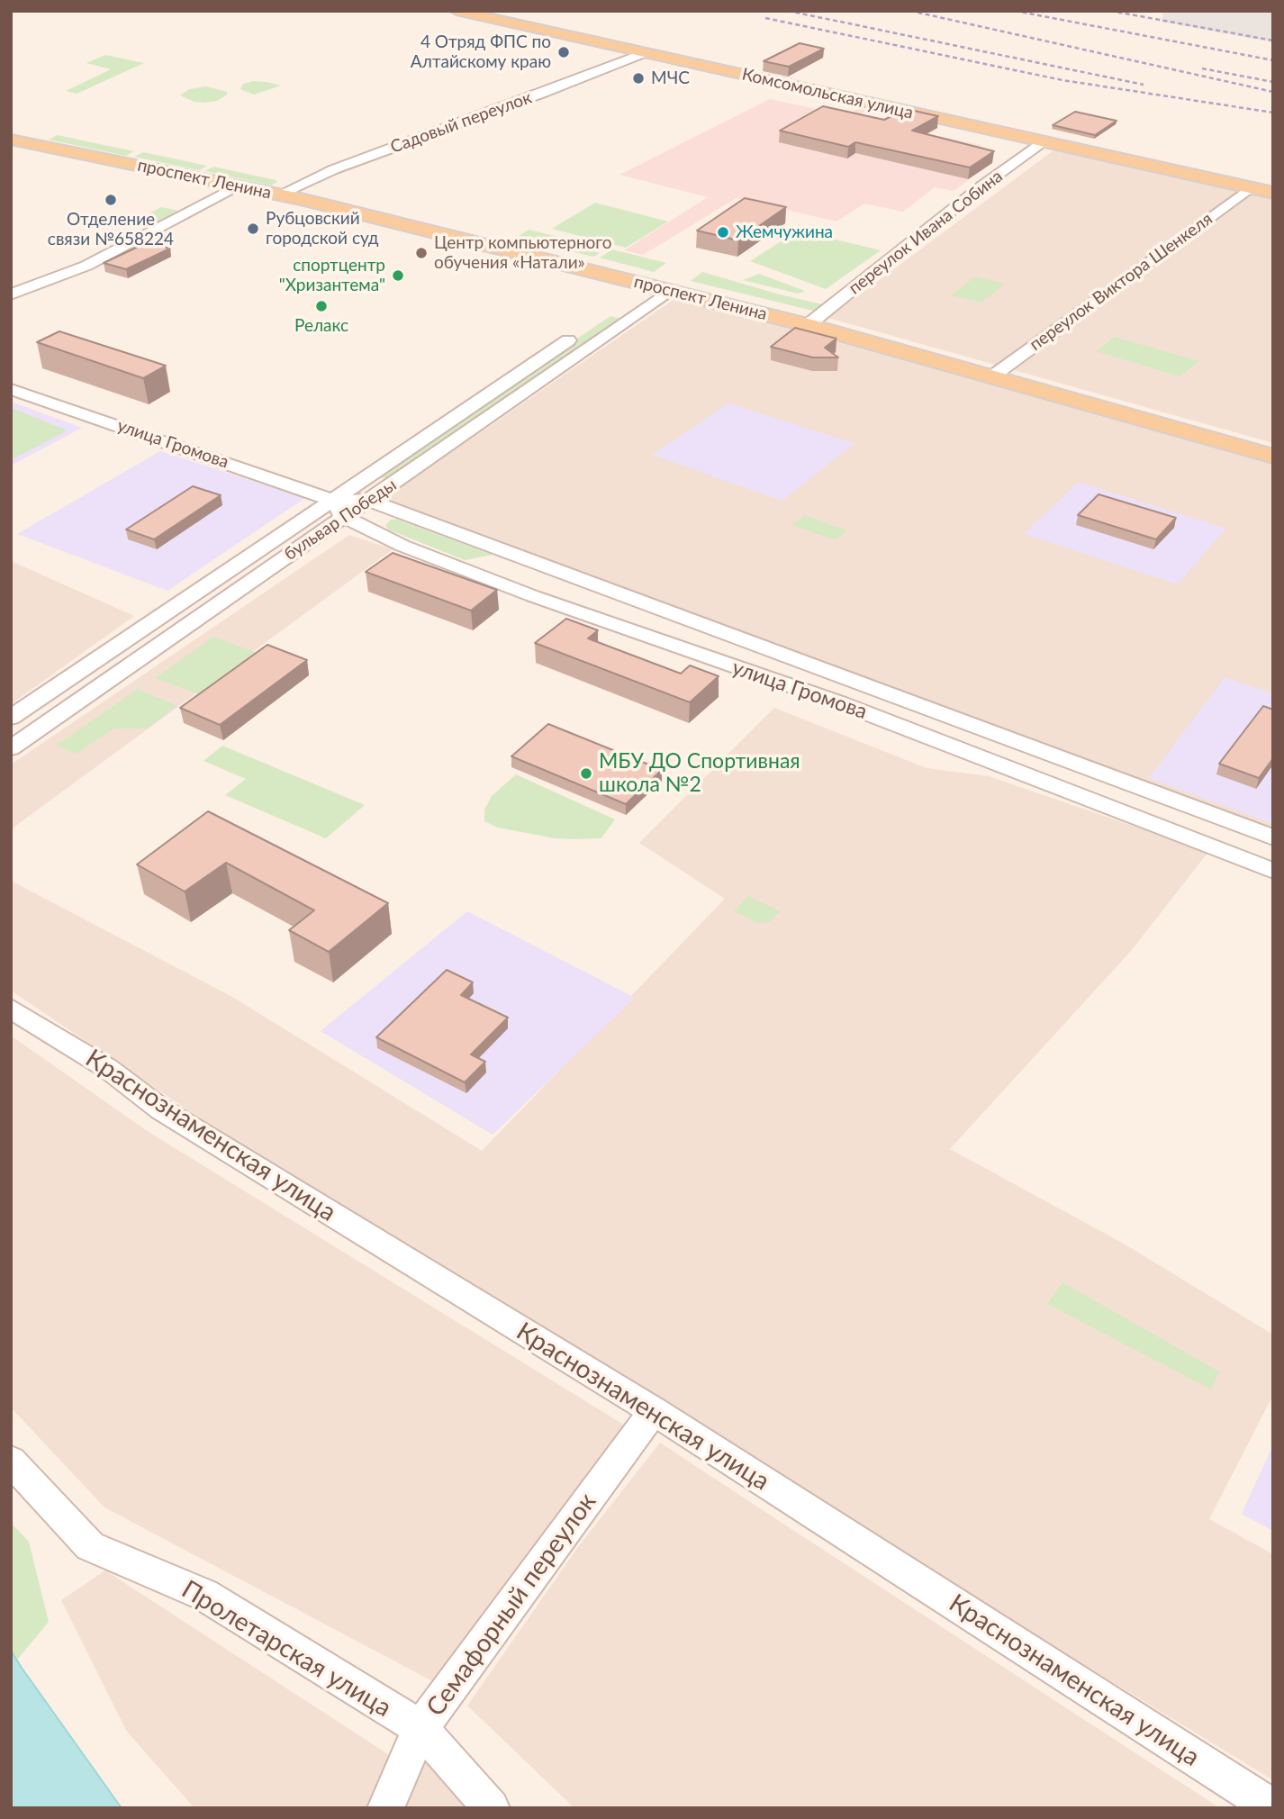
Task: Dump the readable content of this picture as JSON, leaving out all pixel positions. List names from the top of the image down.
{
  "streets": {
    "main road": ["Комсомольская улица", "проспект Ленина"],
    "street": [
      "Садовый переулок",
      "переулок Ивана Собина",
      "переулок Виктора Шенкеля",
      "улица Громова",
      "бульвар Победы",
      "Краснознаменская улица",
      "Семафорный переулок",
      "Пролетарская улица"
    ]
  },
  "crossings": [
    ["Комсомольская улица", "Садовый переулок"],
    ["Комсомольская улица", "переулок Ивана Собина"],
    ["Комсомольская улица", "переулок Виктора Шенкеля"],
    ["Садовый переулок", "проспект Ленина"],
    ["проспект Ленина", "переулок Ивана Собина"],
    ["проспект Ленина", "переулок Виктора Шенкеля"],
    ["проспект Ленина", "бульвар Победы"],
    ["улица Громова", "бульвар Победы"],
    ["Краснознаменская улица", "Семафорный переулок"],
    ["Семафорный переулок", "Пролетарская улица"]
  ],
  "places": [
    "4 Отряд ФПС по Алтайскому краю",
    "МЧС",
    "Отделение связи №658224",
    "Рубцовский городской суд",
    "Жемчужина",
    "Центр компьютерного обучения «Натали»",
    "спортцентр \"Хризантема\"",
    "Релакс",
    "МБУ ДО Спортивная школа №2"
  ]
}
